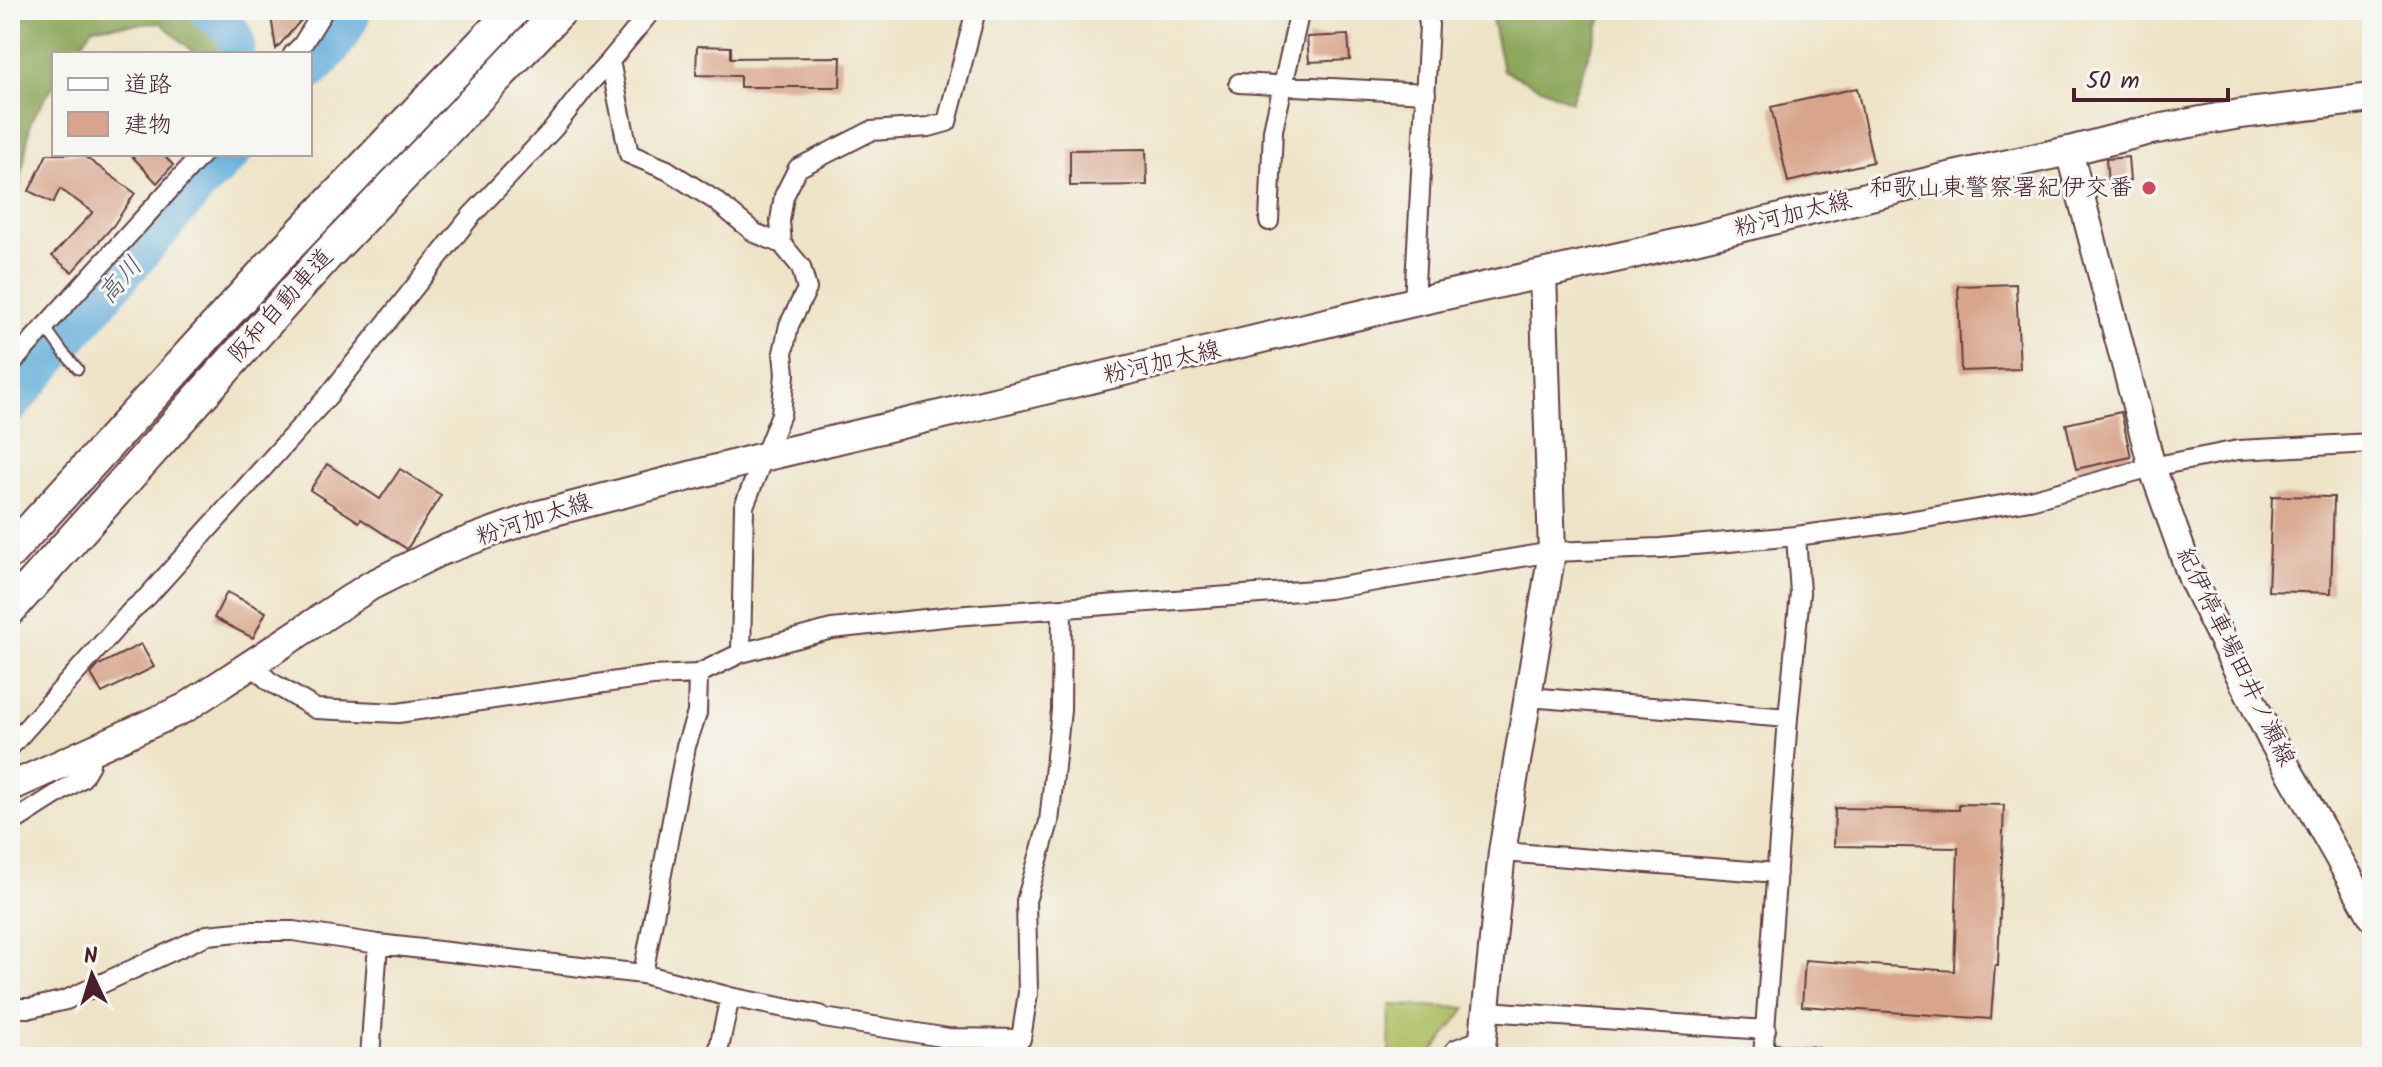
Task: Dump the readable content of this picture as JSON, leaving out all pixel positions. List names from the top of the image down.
{
  "streets": {
    "highway": ["阪和自動車道"],
    "main road": ["粉河加太線", "紀伊停車場田井ノ瀬線"]
  },
  "crossings": [
    ["粉河加太線", "紀伊停車場田井ノ瀬線"]
  ],
  "water": ["高川"],
  "places": ["和歌山東警察署紀伊交番"],
  "legend": ["道路", "建物"],
  "scale_bar": "50 m",
  "north": "top"
}
